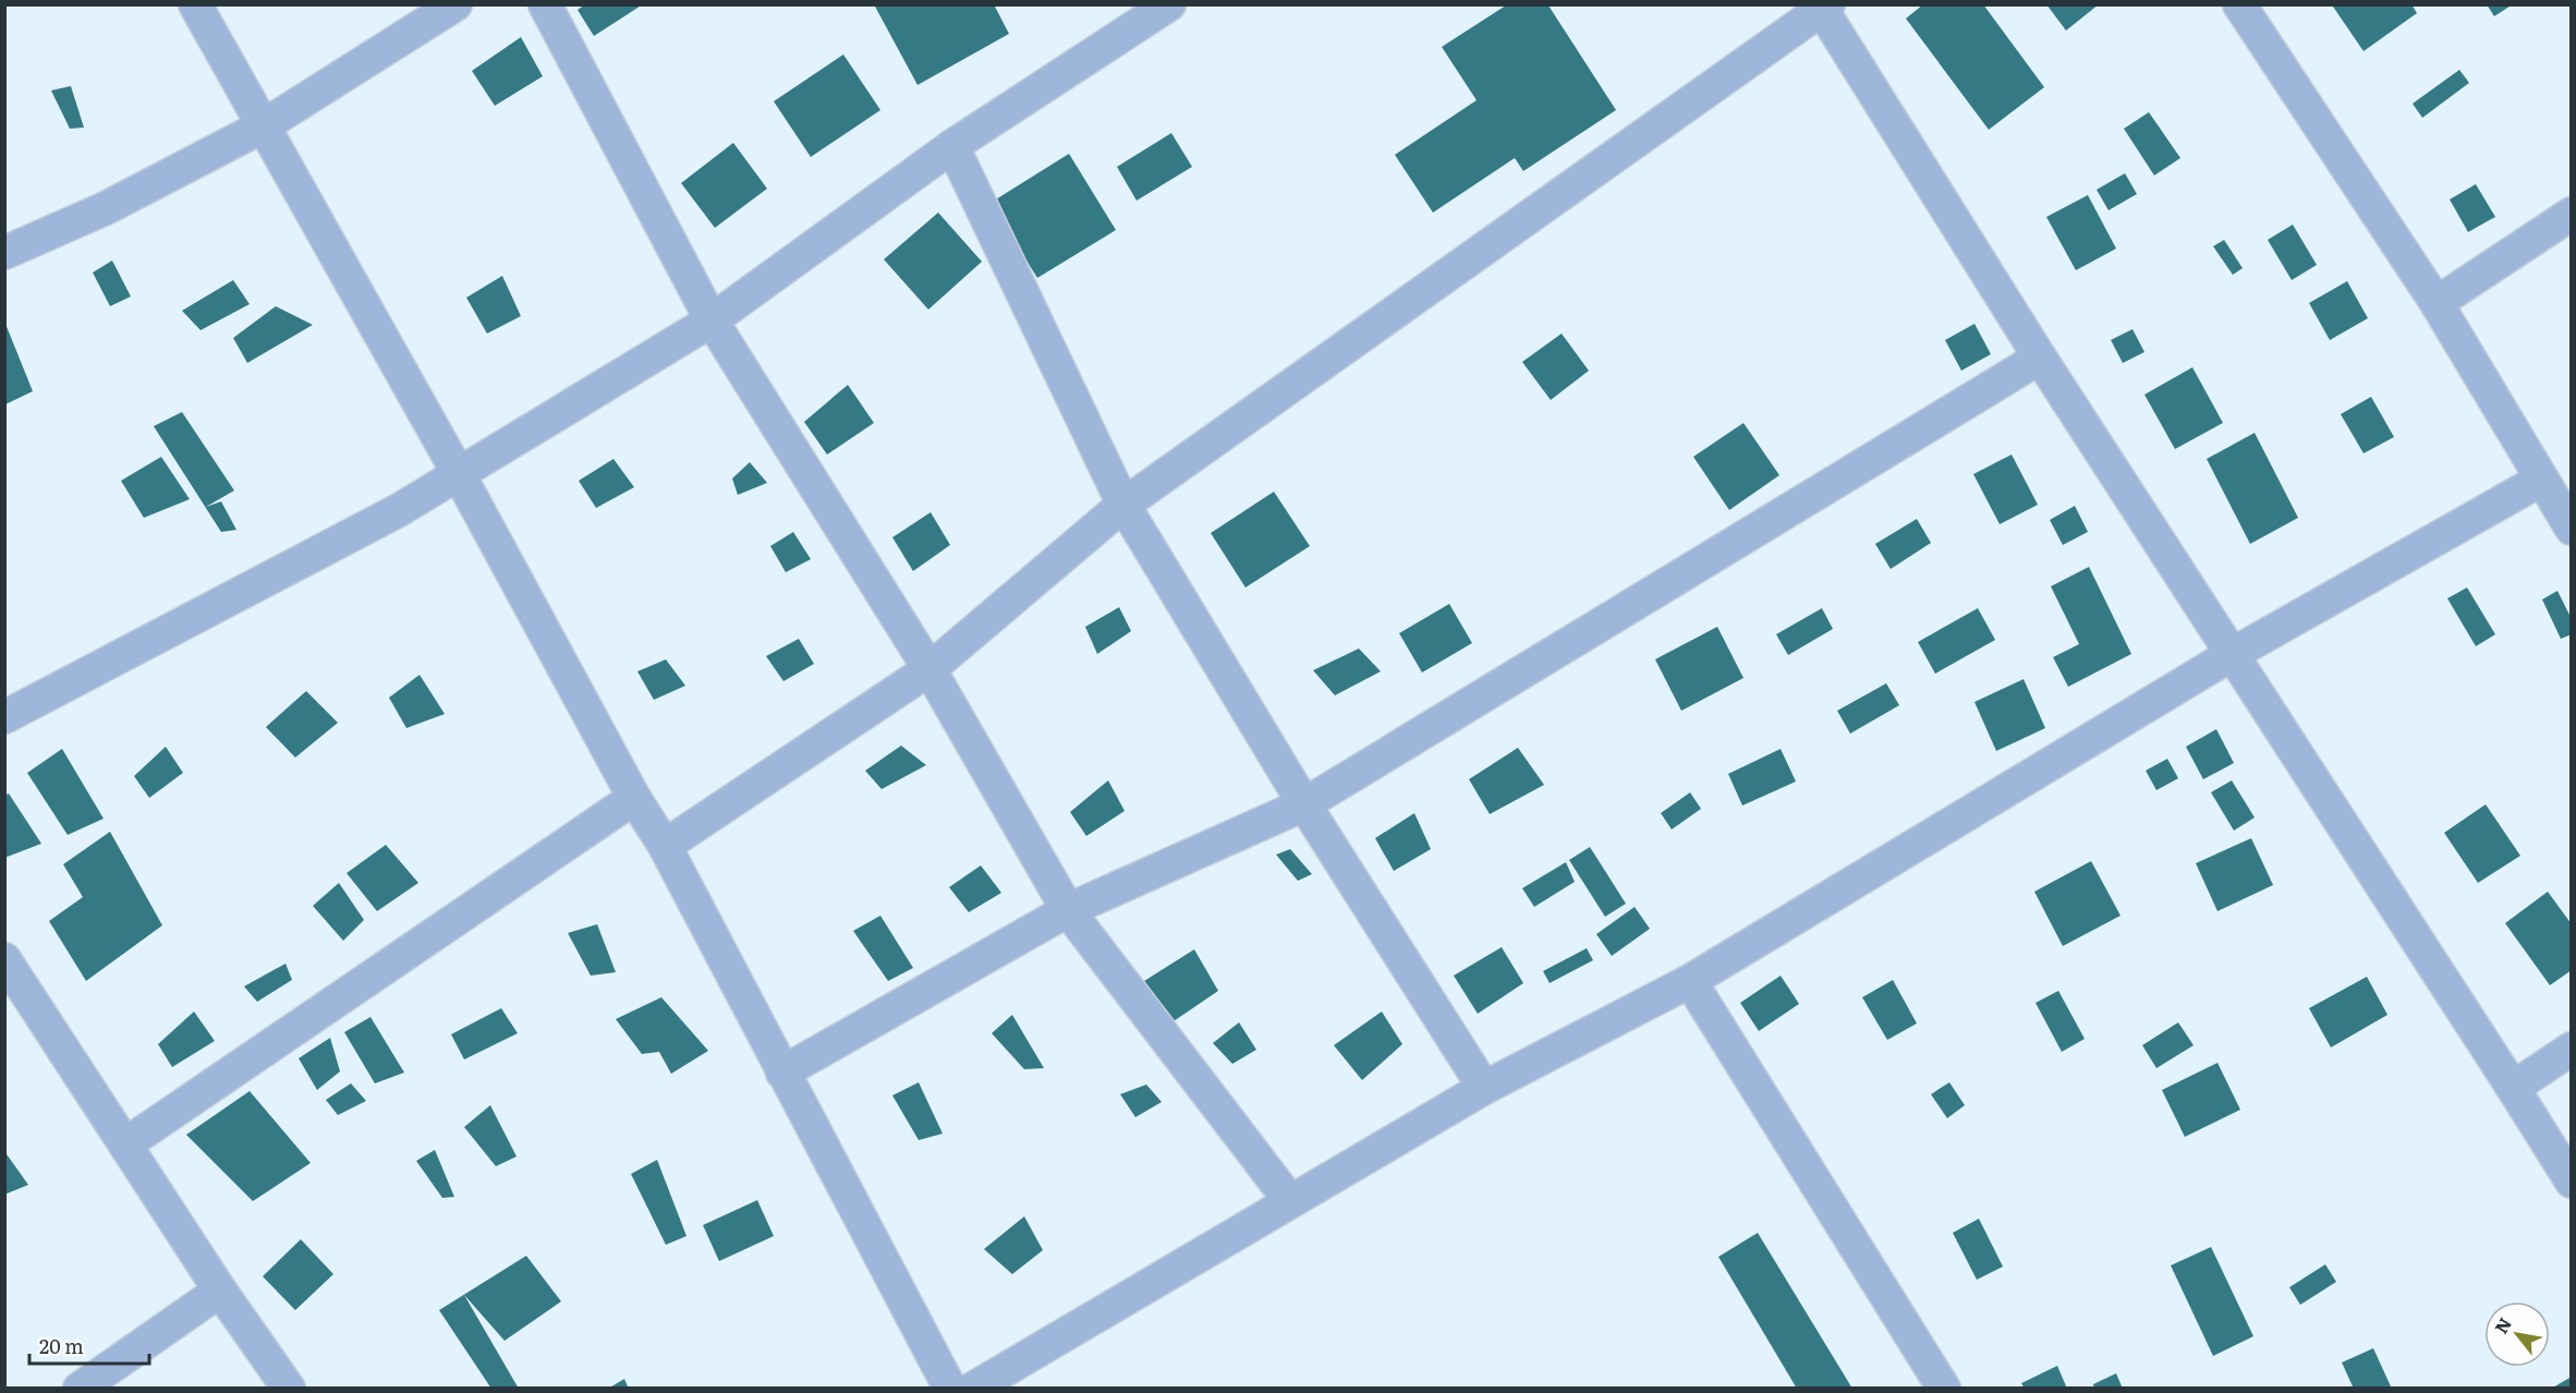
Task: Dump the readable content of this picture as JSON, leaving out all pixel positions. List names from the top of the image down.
{
  "scale_bar": "20 m",
  "north": "top left"
}
